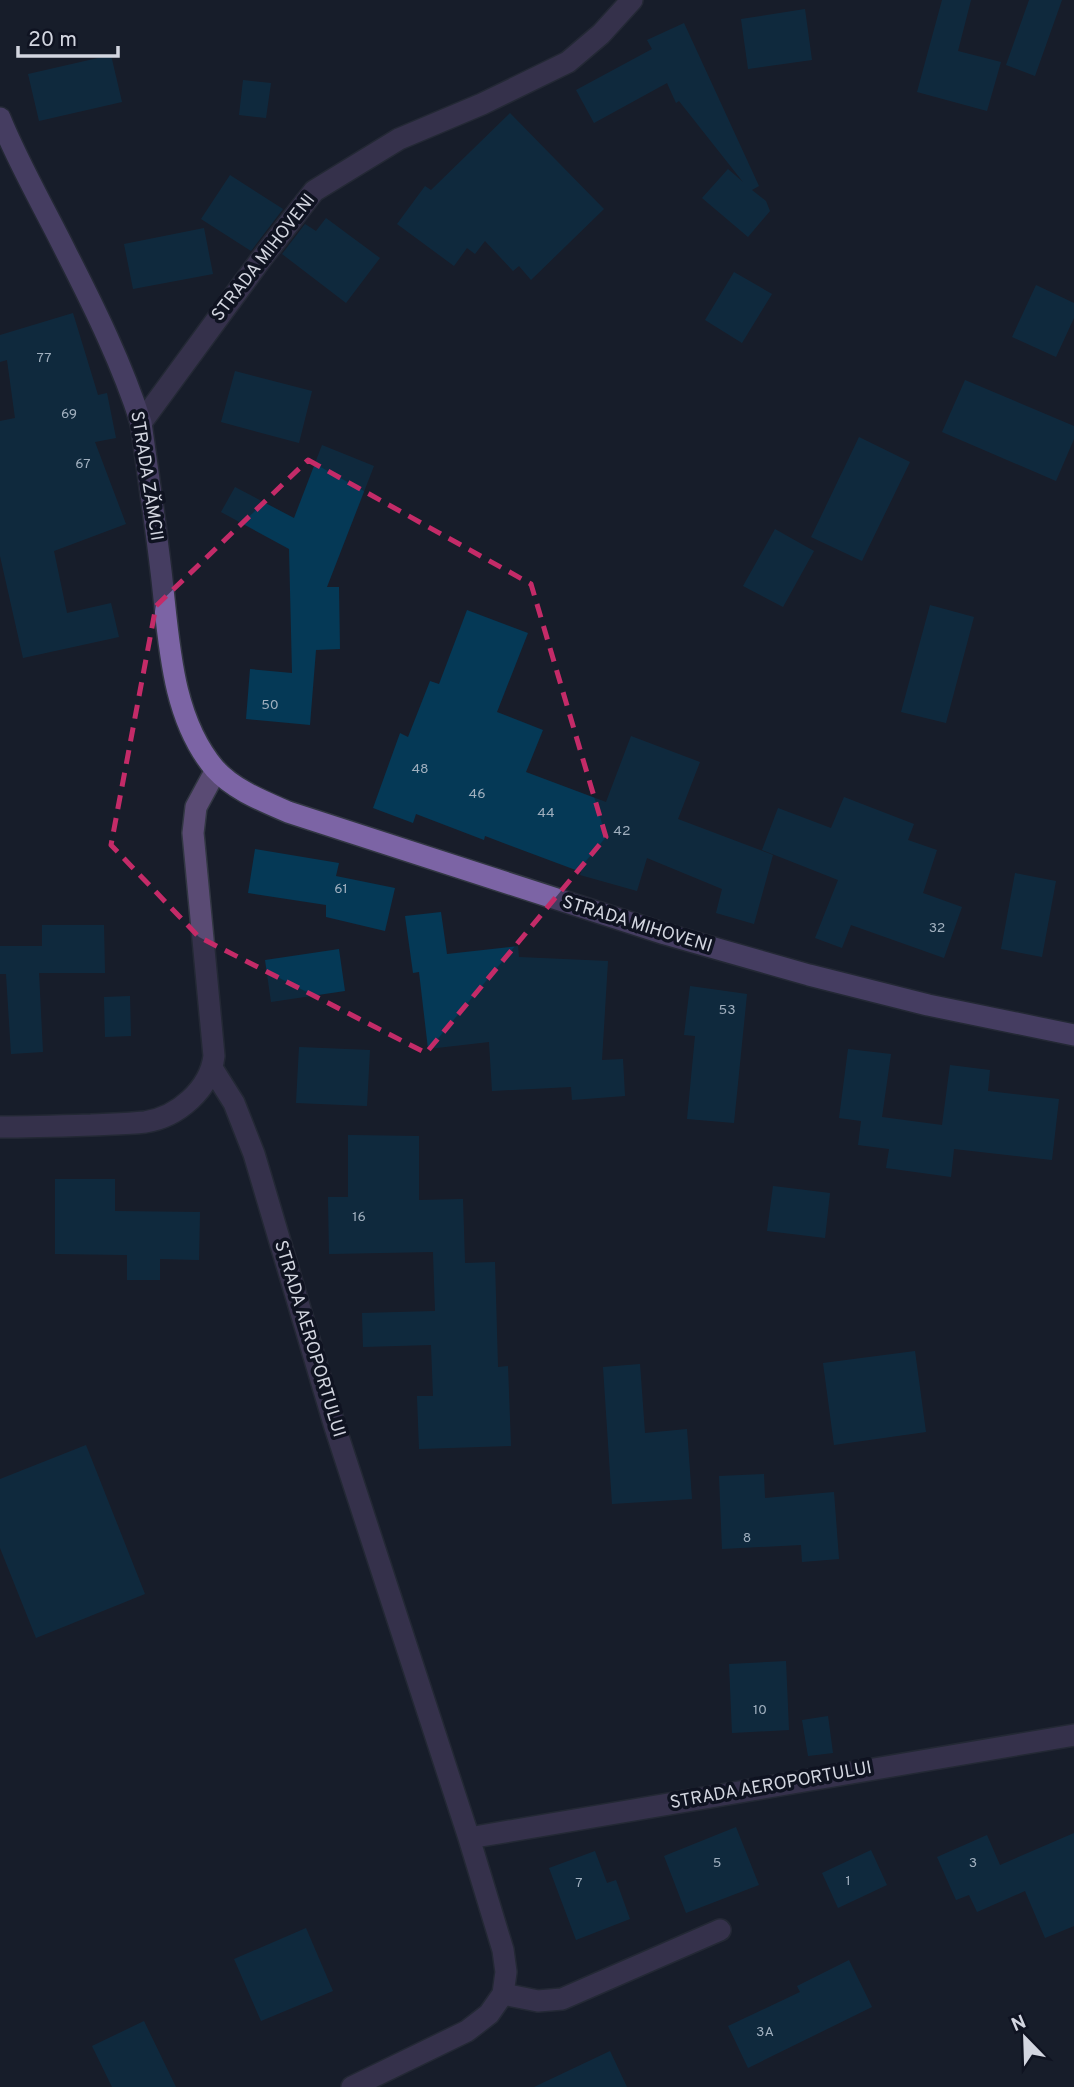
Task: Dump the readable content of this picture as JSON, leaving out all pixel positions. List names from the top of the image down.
{
  "streets": {
    "main road": ["STRADA MIHOVENI", "STRADA ZĂMCII"],
    "street": ["STRADA AEROPORTULUI"]
  },
  "crossings": [
    ["STRADA MIHOVENI", "STRADA ZĂMCII"]
  ],
  "house_numbers": [
    "77",
    "69",
    "67",
    "50",
    "48",
    "46",
    "44",
    "42",
    "61",
    "32",
    "53",
    "16",
    "8",
    "10",
    "5",
    "3",
    "1",
    "7",
    "3A"
  ],
  "scale_bar": "20 m",
  "north": "top left"
}
